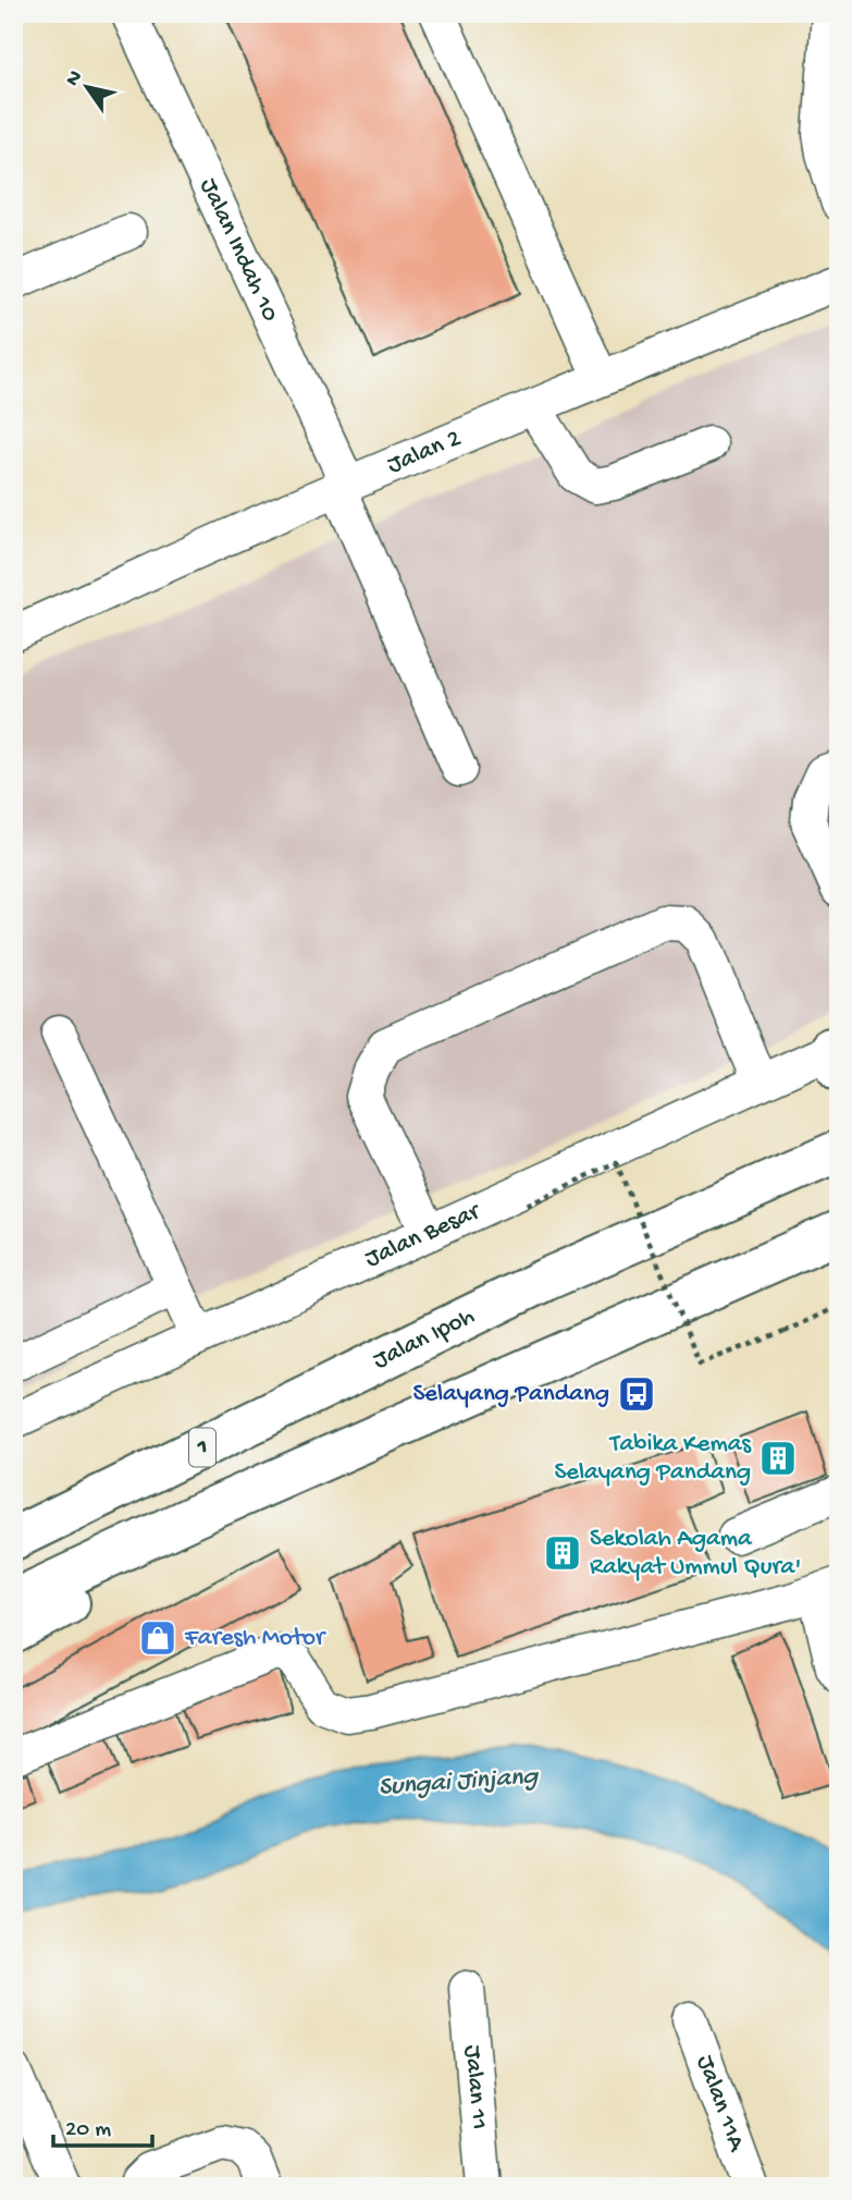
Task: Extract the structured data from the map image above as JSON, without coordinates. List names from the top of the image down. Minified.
{"streets":{"highway":["Jalan Ipoh","1"],"street":["Jalan Indah 10","Jalan 2","Jalan Besar","Jalan 11","Jalan 11A"]},"crossings":[["Jalan Indah 10","Jalan 2"]],"water":["Sungai Jinjang"],"places":{"bus stop":["Selayang Pandang"],"building":["Tabika Kemas Selayang Pandang","Sekolah Agama Rakyat Ummul Qura'"],"shop":["Faresh Motor"]},"scale_bar":"20 m","north":"top left"}
